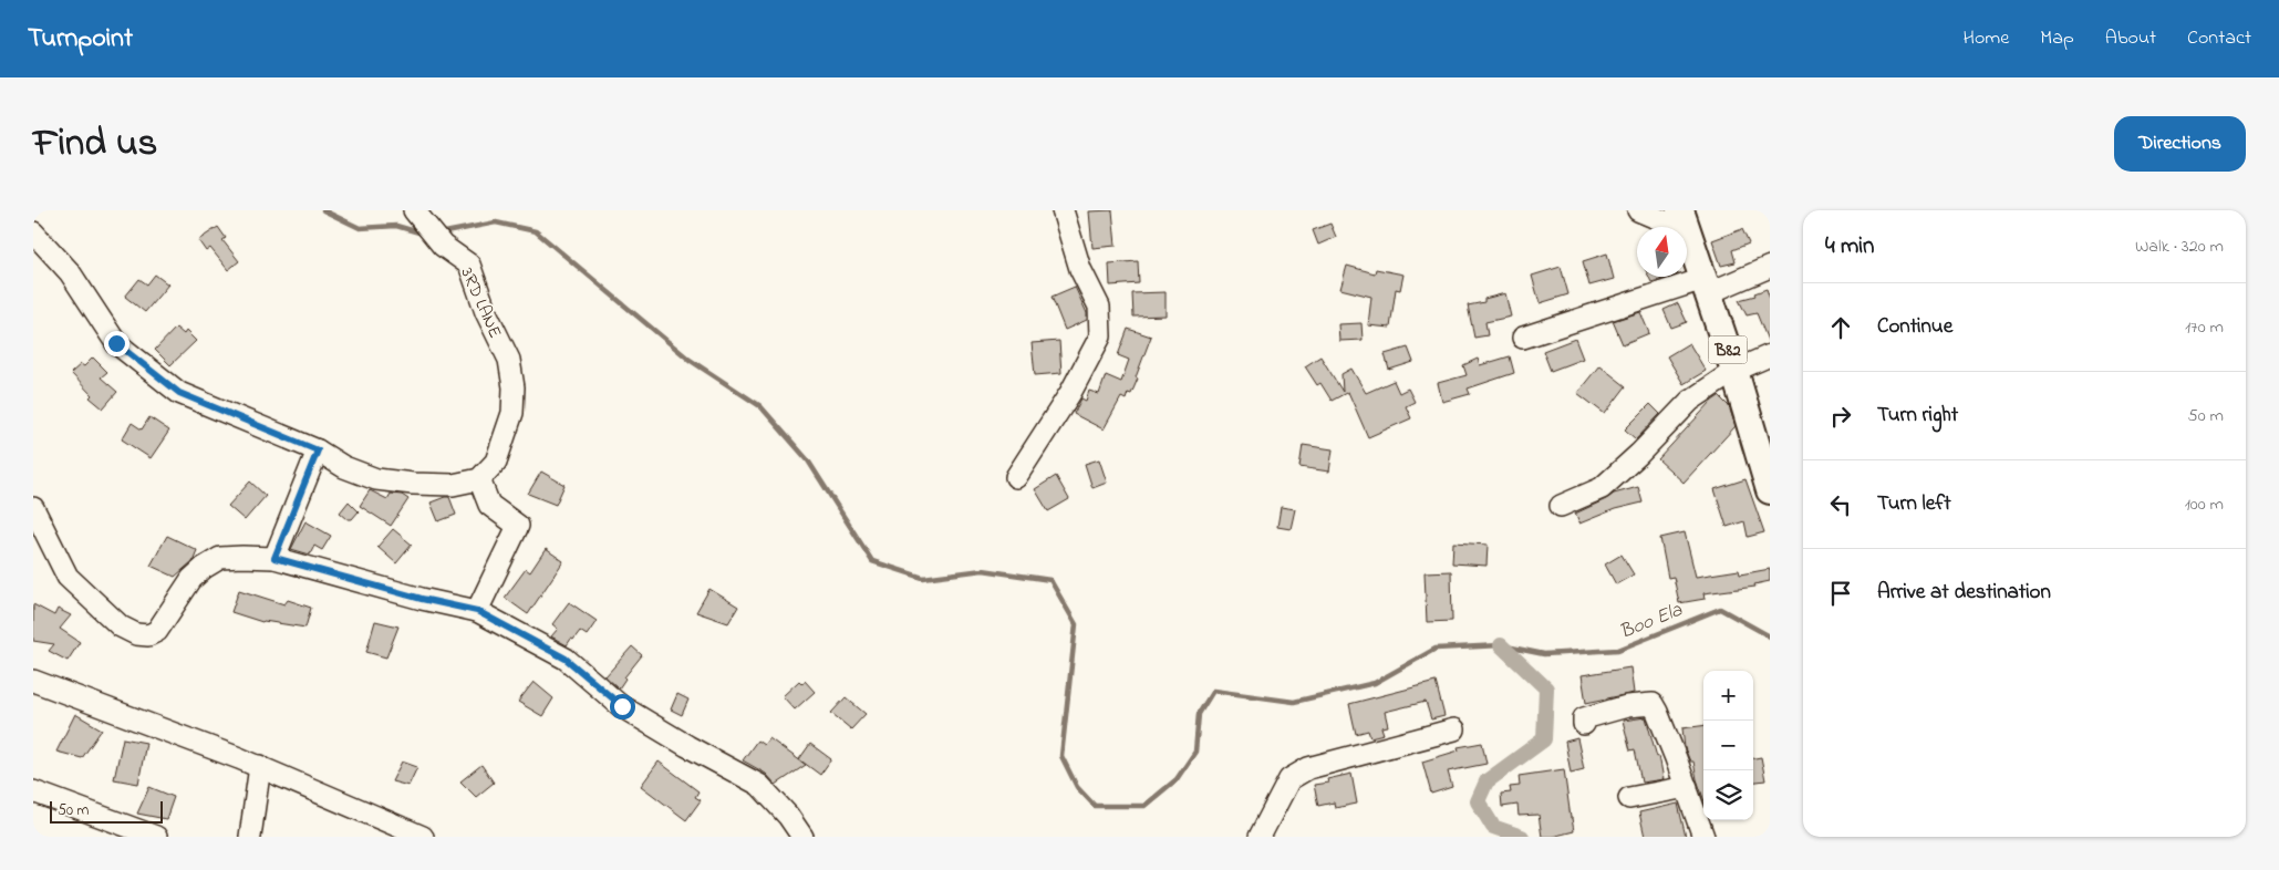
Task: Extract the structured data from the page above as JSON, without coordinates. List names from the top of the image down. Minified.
{"streets":{"main road":["B82"],"street":["3RD LANE"]},"water":["Boo Ela"],"scale_bar":"50 m","north":"top","page":{"header":"Turnpoint","nav":["Home","Map","About","Contact"],"title":"Find us","buttons":"Directions","heading":["4 min","Walk · 320 m"],"list":[["Continue","170 m"],["Turn right","50 m"],["Turn left","100 m"],"Arrive at destination"],"map_buttons":["+","−"],"scale":"50 m"}}
